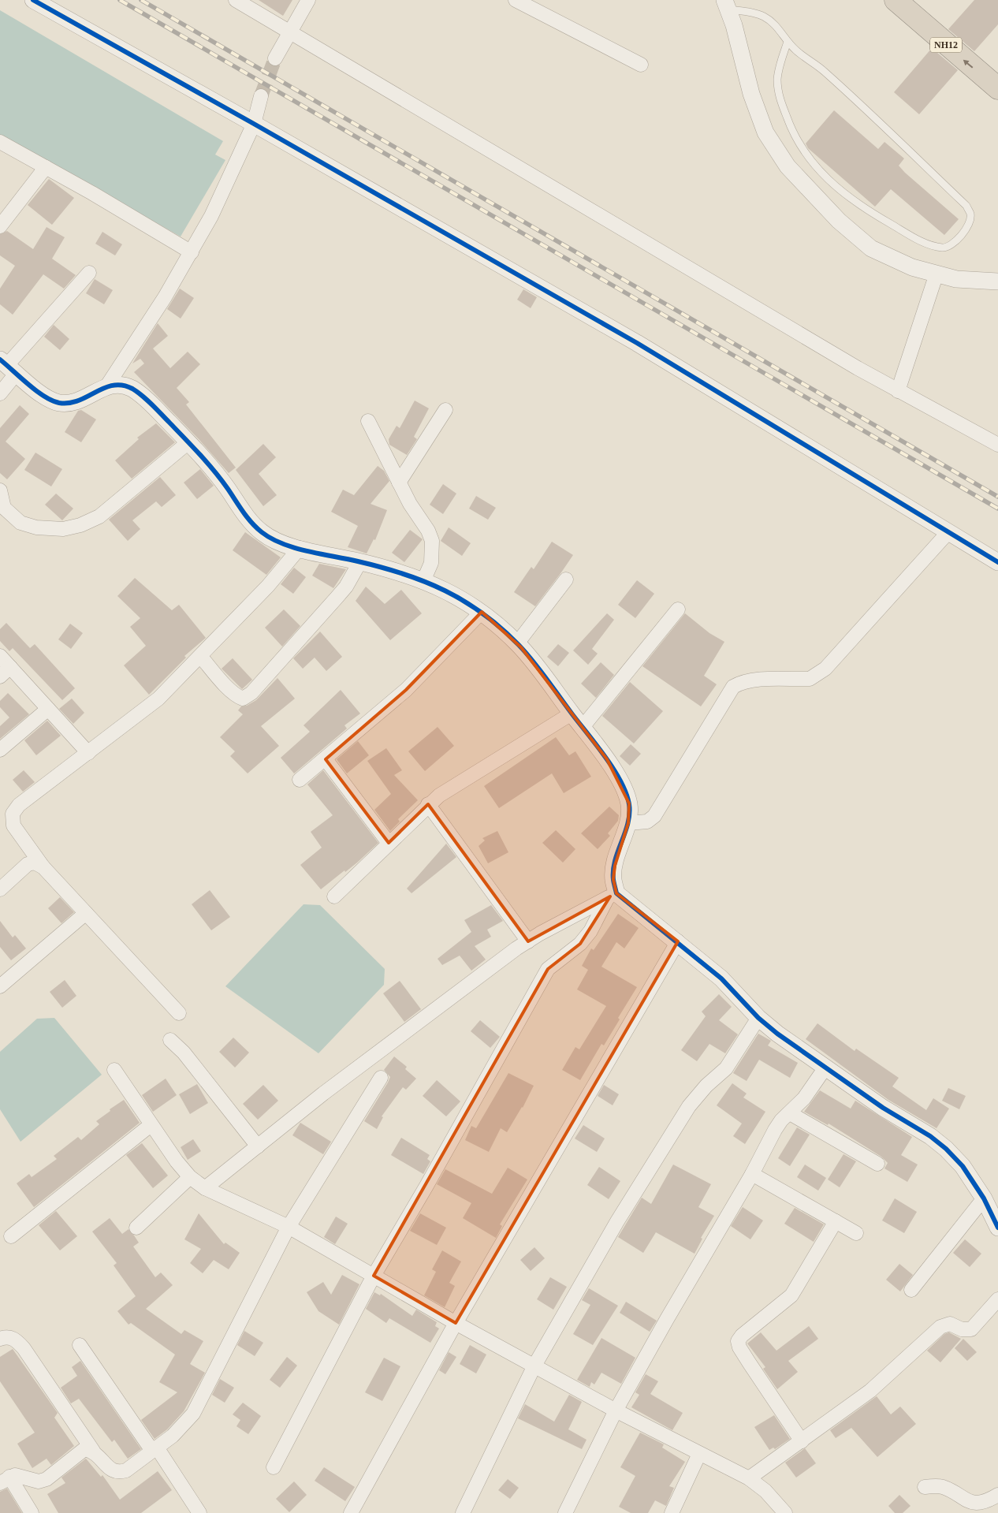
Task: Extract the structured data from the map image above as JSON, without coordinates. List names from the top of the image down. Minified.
{"streets":{"highway":["NH12"]}}
